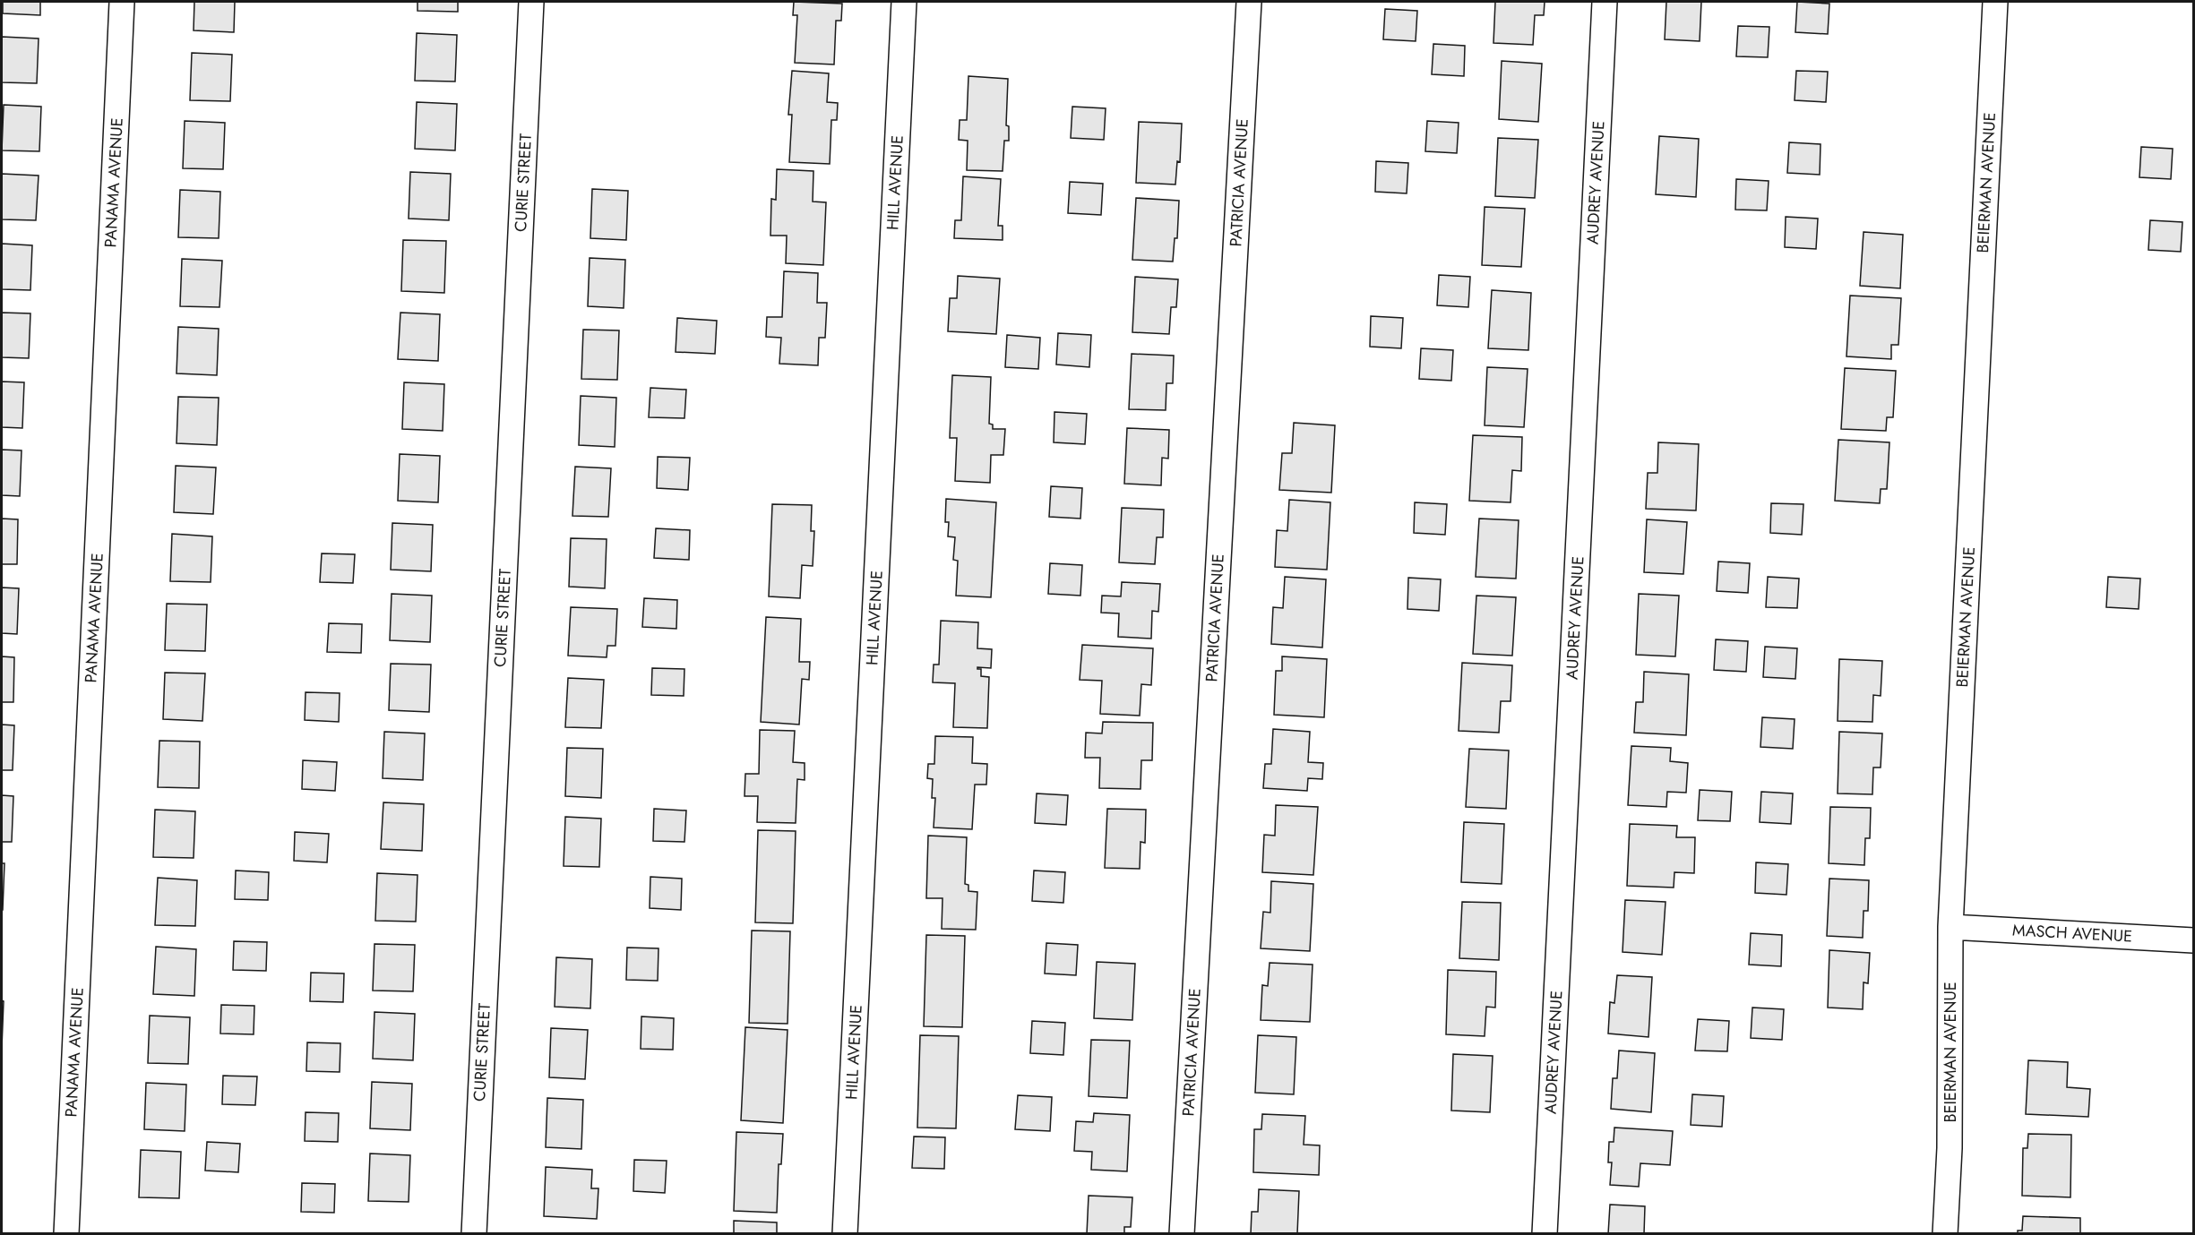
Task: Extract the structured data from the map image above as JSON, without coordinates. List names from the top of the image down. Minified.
{"streets":{"street":["PANAMA AVENUE","CURIE STREET","HILL AVENUE","PATRICIA AVENUE","AUDREY AVENUE","BEIERMAN AVENUE","MASCH AVENUE"]},"crossings":[["BEIERMAN AVENUE","MASCH AVENUE"]]}
